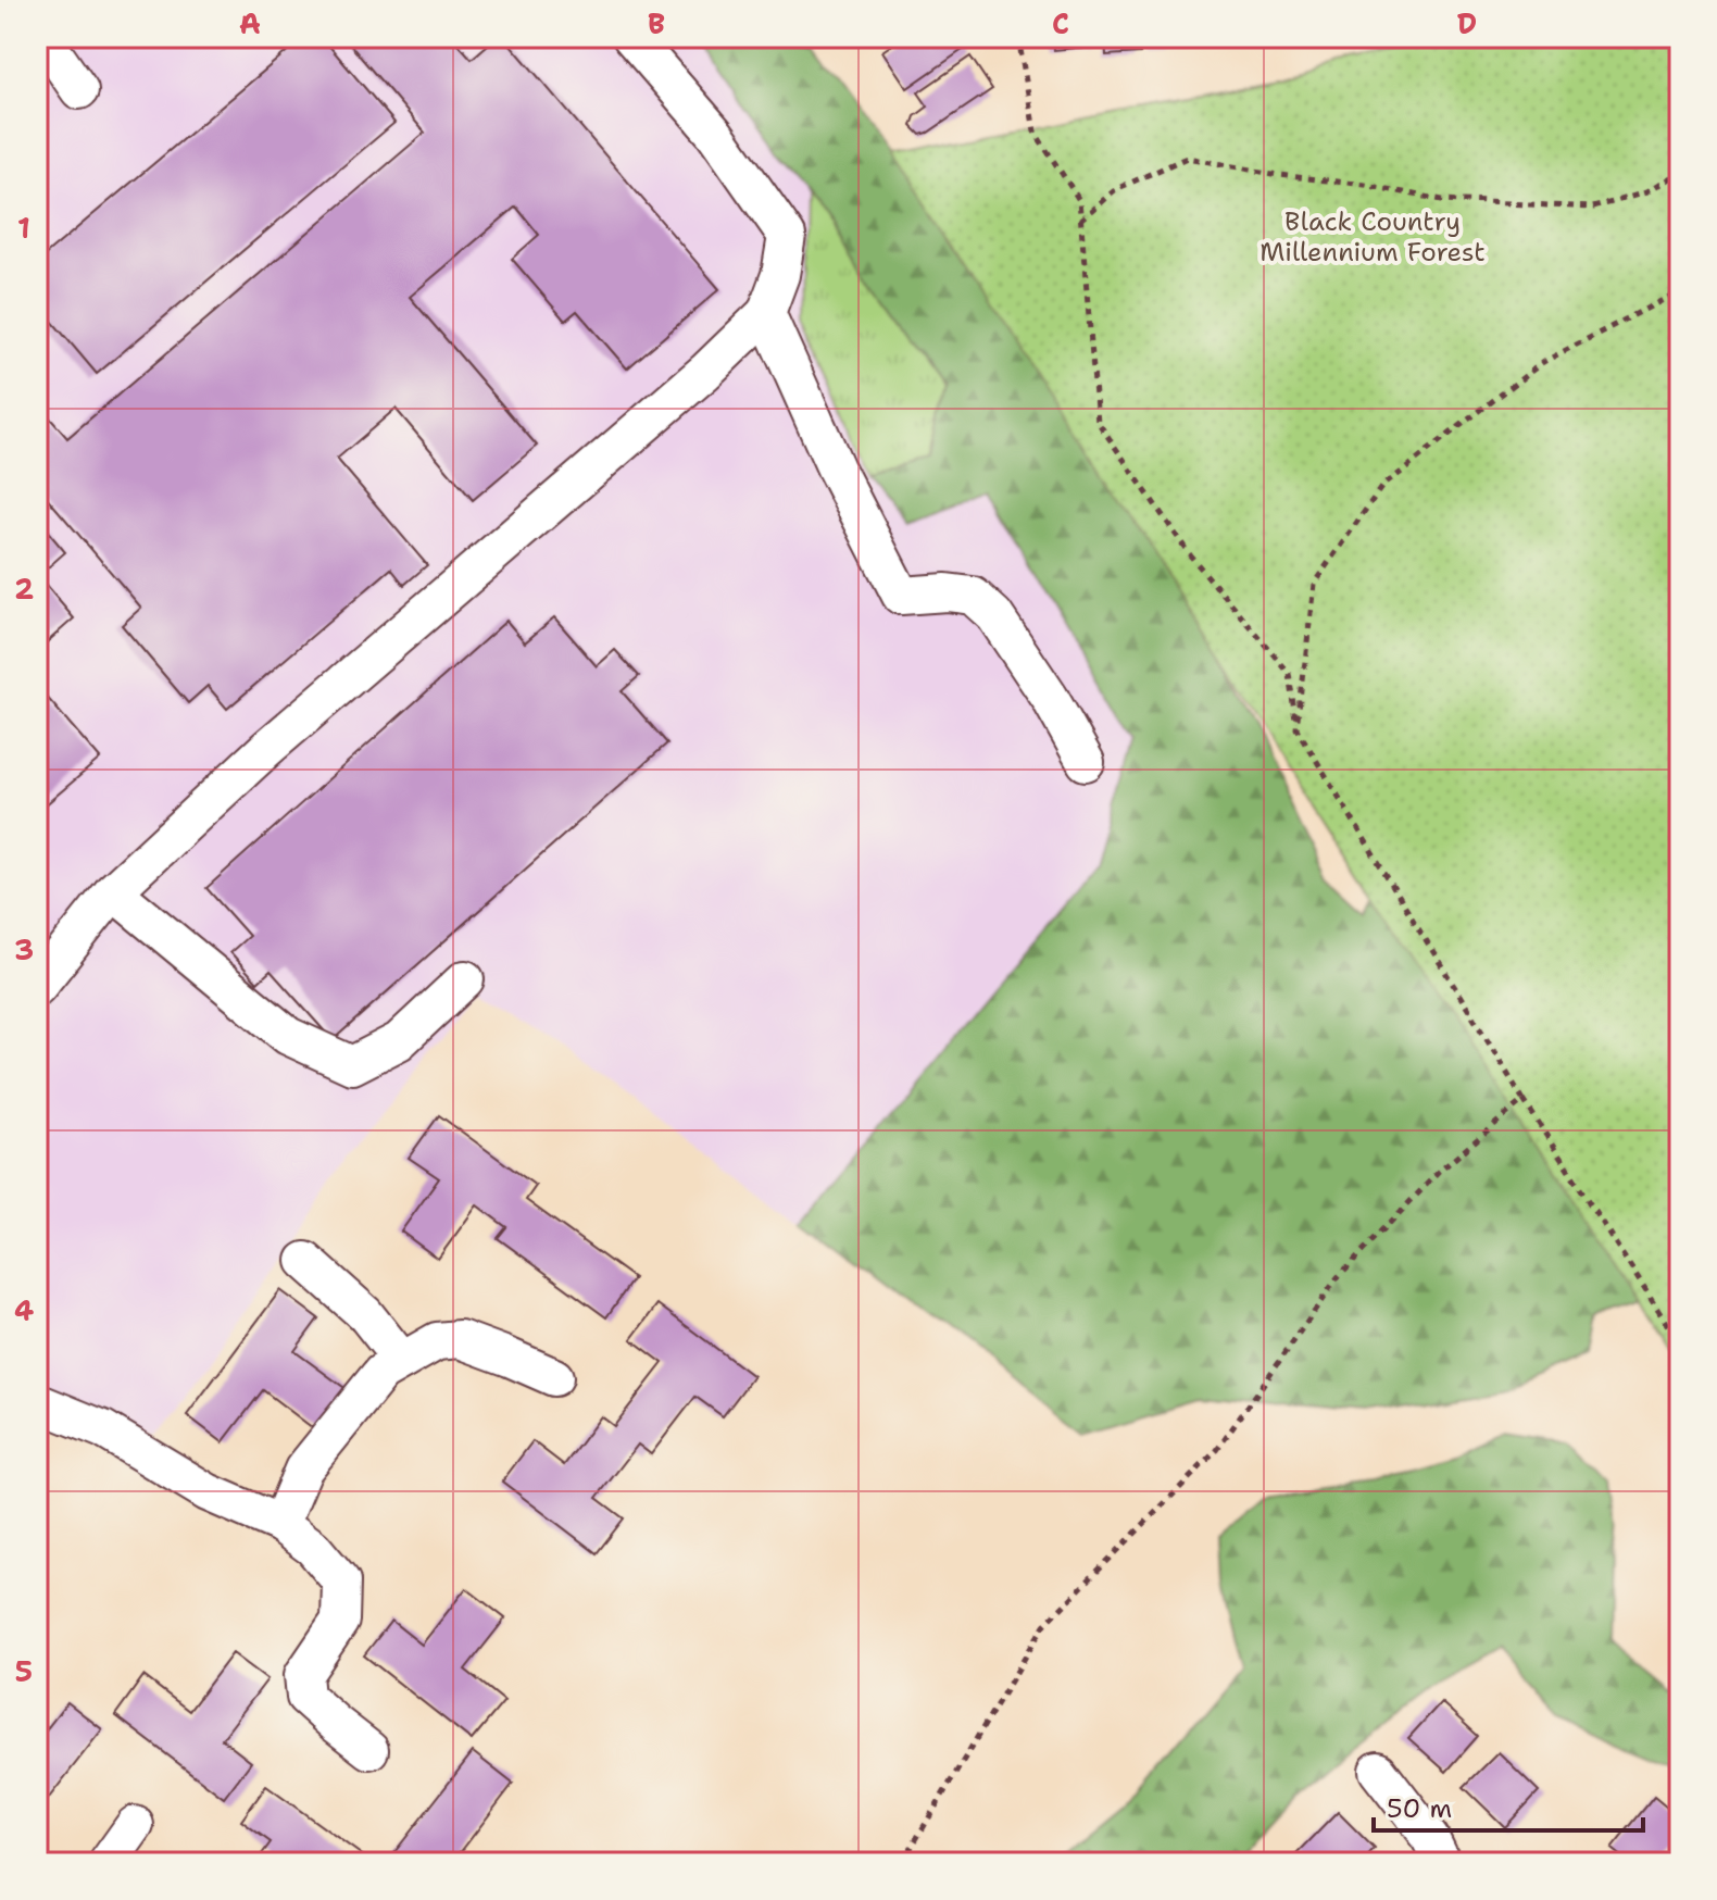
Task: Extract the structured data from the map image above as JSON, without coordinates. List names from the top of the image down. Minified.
{"parks":["Black Country Millennium Forest"],"scale_bar":"50 m","grid":{"columns":["A","B","C","D"],"rows":["1","2","3","4","5"]}}
